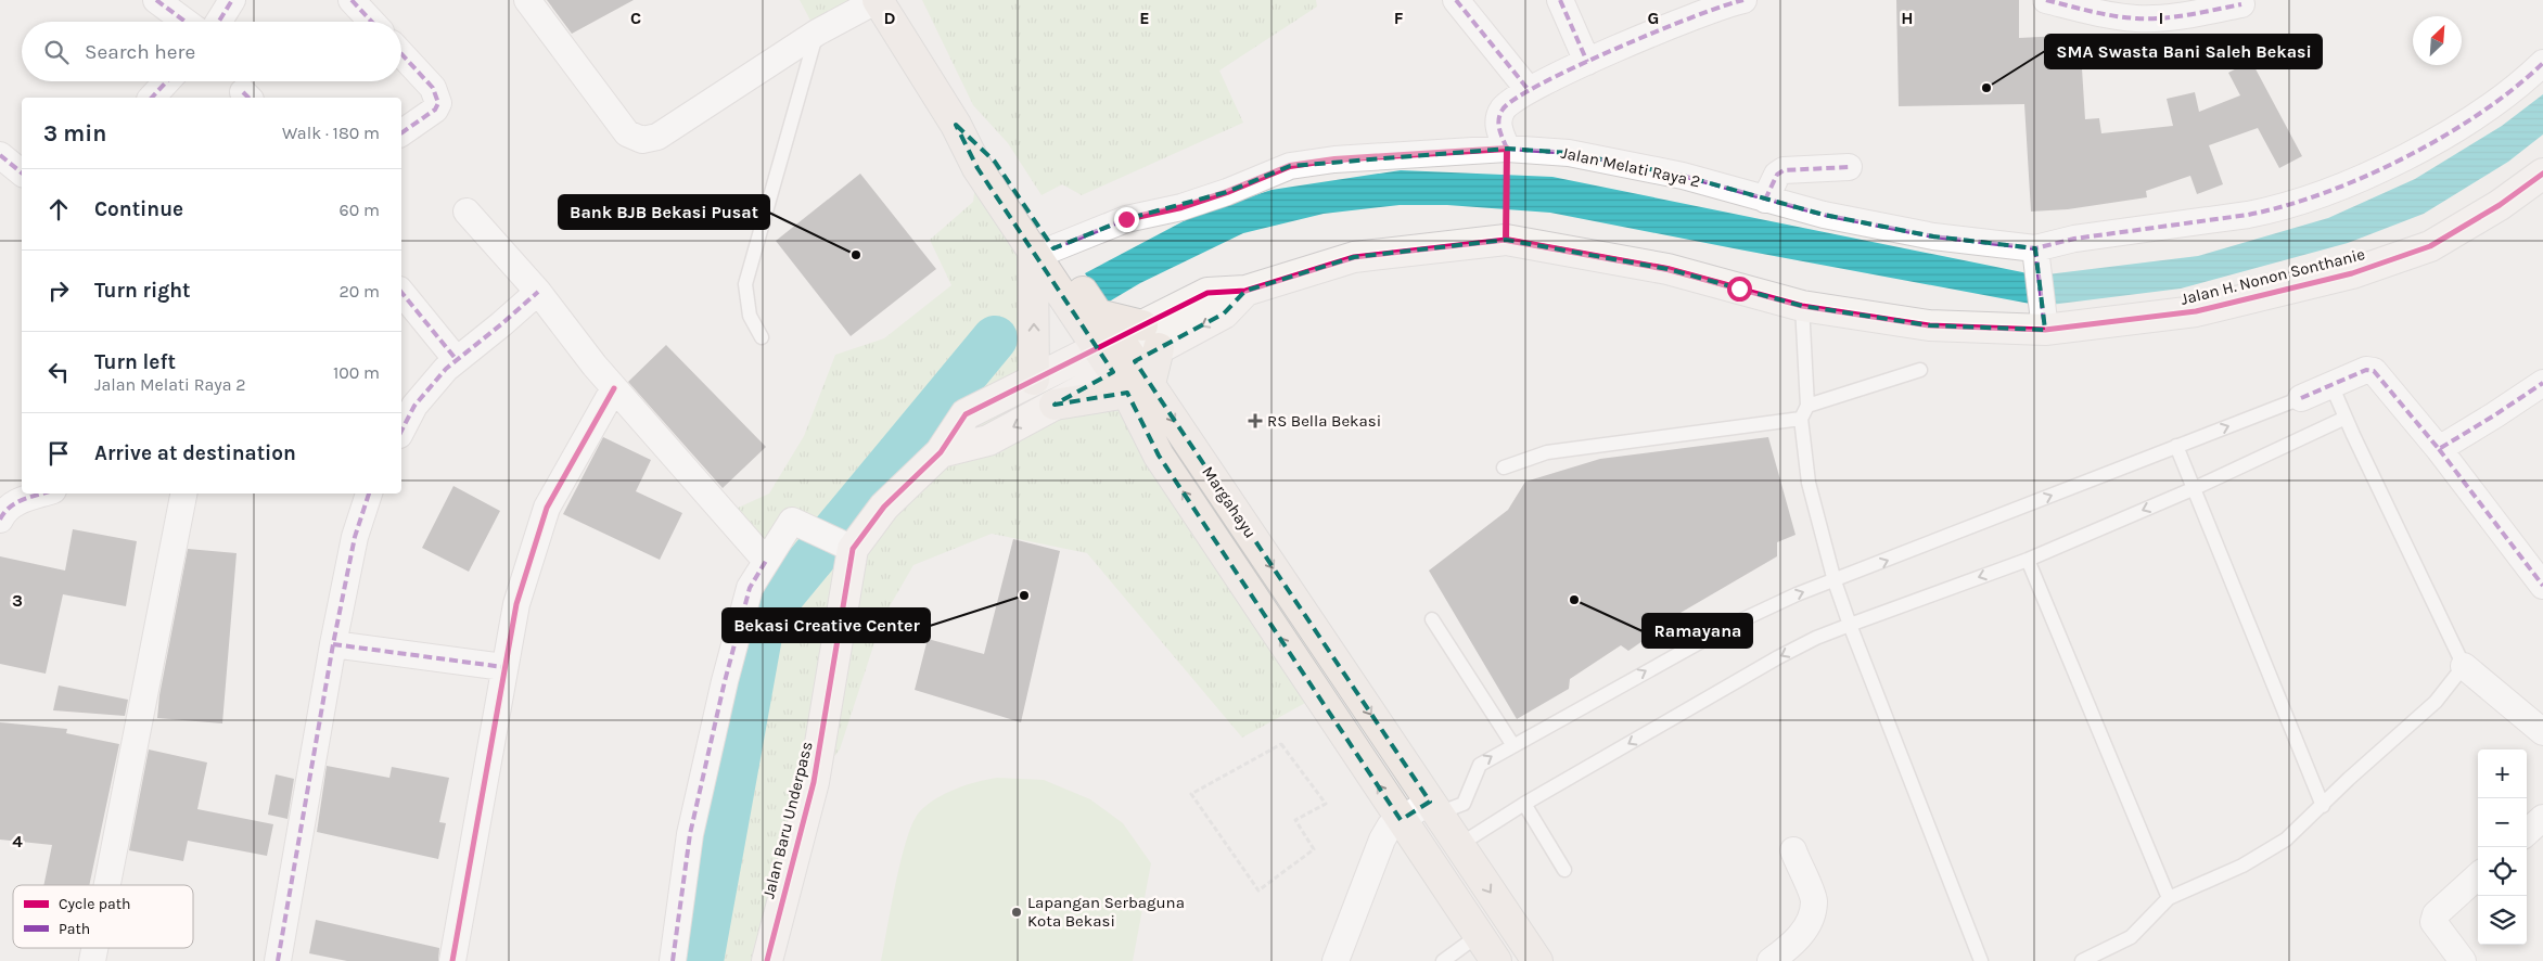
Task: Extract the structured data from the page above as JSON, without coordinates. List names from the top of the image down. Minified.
{"streets":{"main road":["Margahayu"],"street":["Jalan Melati Raya 2","Jalan H. Nonon Sonthanie","Jalan Baru Underpass"]},"crossings":[["Jalan H. Nonon Sonthanie","Jalan Baru Underpass"],["Margahayu","Jalan Baru Underpass"]],"places":{"other":["SMA Swasta Bani Saleh Bekasi","Bank BJB Bekasi Pusat","Bekasi Creative Center","Ramayana","Lapangan Serbaguna Kota Bekasi"],"health":["RS Bella Bekasi"]},"legend":["Cycle path","Path"],"north":"top right","page":{"search":"Search here","heading":["3 min","Walk · 180 m"],"list":[["Continue","60 m"],["Turn right","20 m"],["Turn left","Jalan Melati Raya 2","100 m"],"Arrive at destination"],"map_buttons":["+","−"]},"grid":{"columns":["C","D","E","F","G","H","I"],"rows":["3","4"]}}
